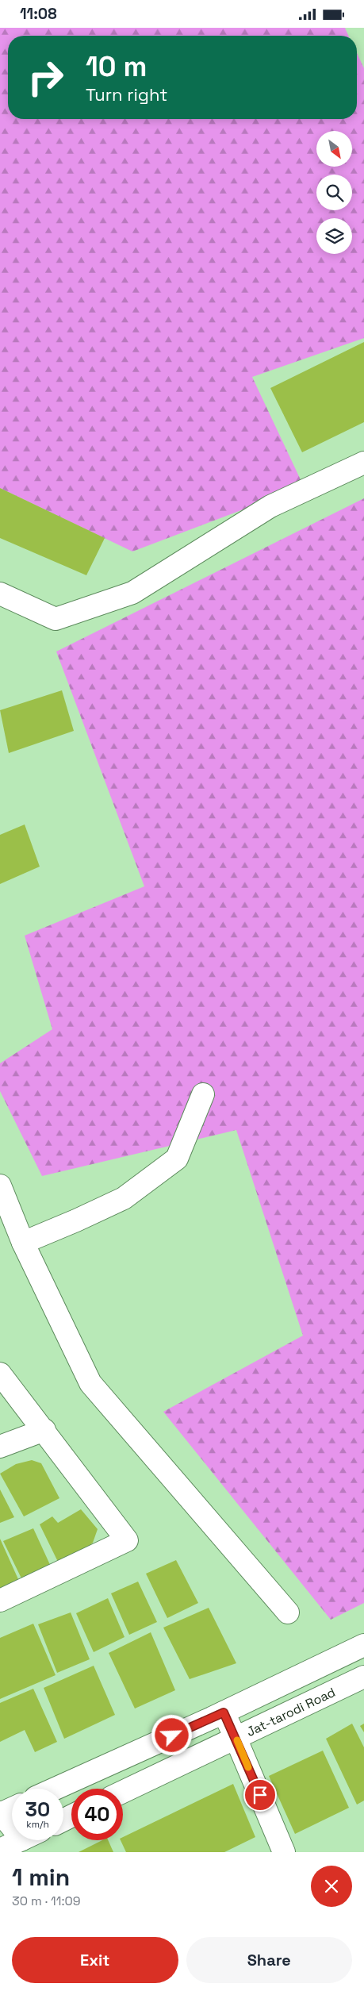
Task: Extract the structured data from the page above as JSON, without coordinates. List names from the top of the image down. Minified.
{"streets":{"street":["Jat-tarodi Road"]},"north":"bottom right","page":{"status":"11:08","turn":["10 m","Turn right"],"speed":"30 km/h","limit":"40","heading":["1 min","30 m · 11:09"],"buttons":["Exit","Share"]}}
